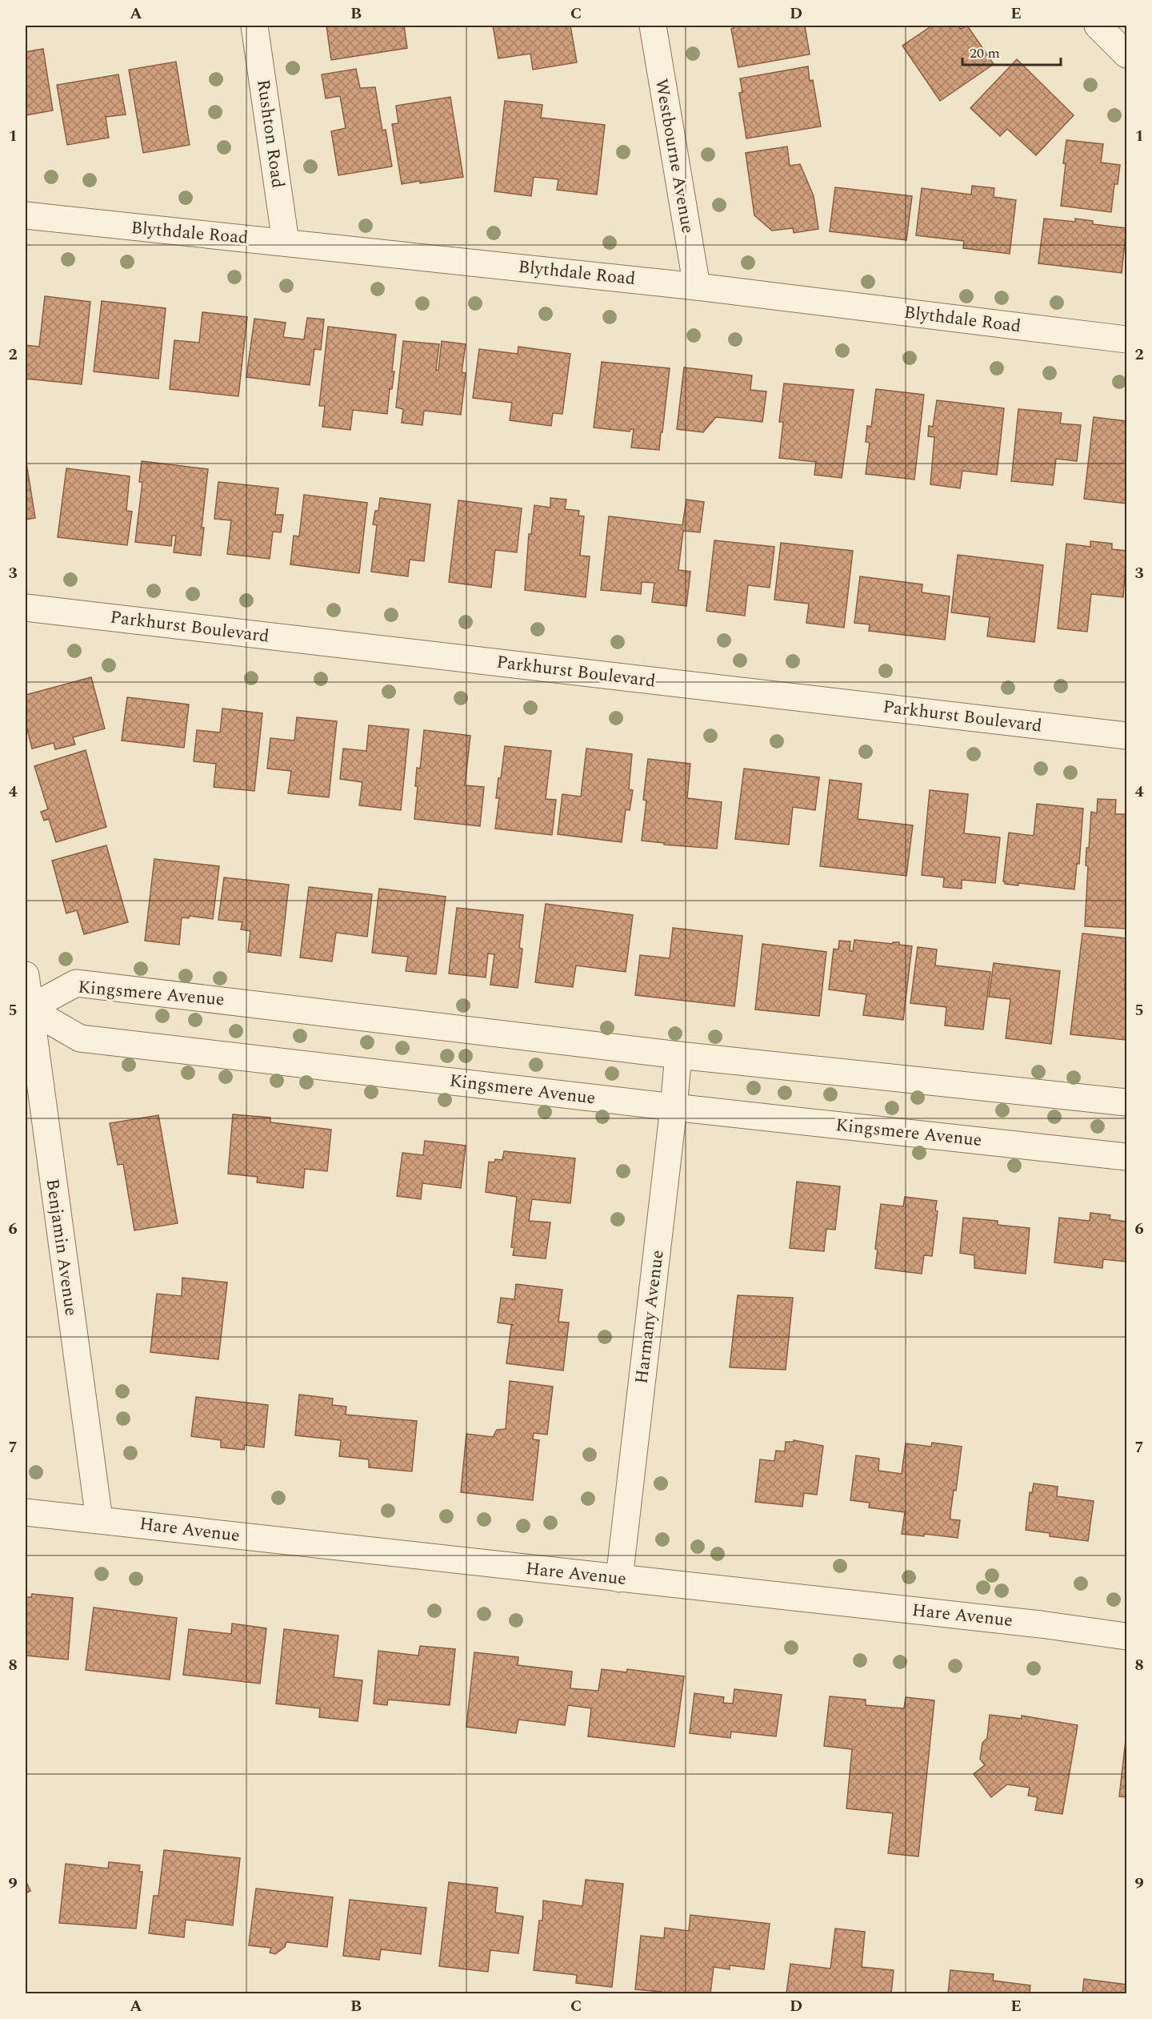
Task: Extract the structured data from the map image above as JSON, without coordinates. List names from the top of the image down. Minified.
{"streets":{"street":["Rushton Road","Westbourne Avenue","Blythdale Road","Parkhurst Boulevard","Kingsmere Avenue","Benjamin Avenue","Harmany Avenue","Hare Avenue"]},"crossings":[["Rushton Road","Blythdale Road"],["Westbourne Avenue","Blythdale Road"],["Kingsmere Avenue","Benjamin Avenue"],["Kingsmere Avenue","Harmany Avenue"],["Benjamin Avenue","Hare Avenue"],["Harmany Avenue","Hare Avenue"]],"scale_bar":"20 m","grid":{"columns":["A","B","C","D","E"],"rows":["1","2","3","4","5","6","7","8","9"]}}
